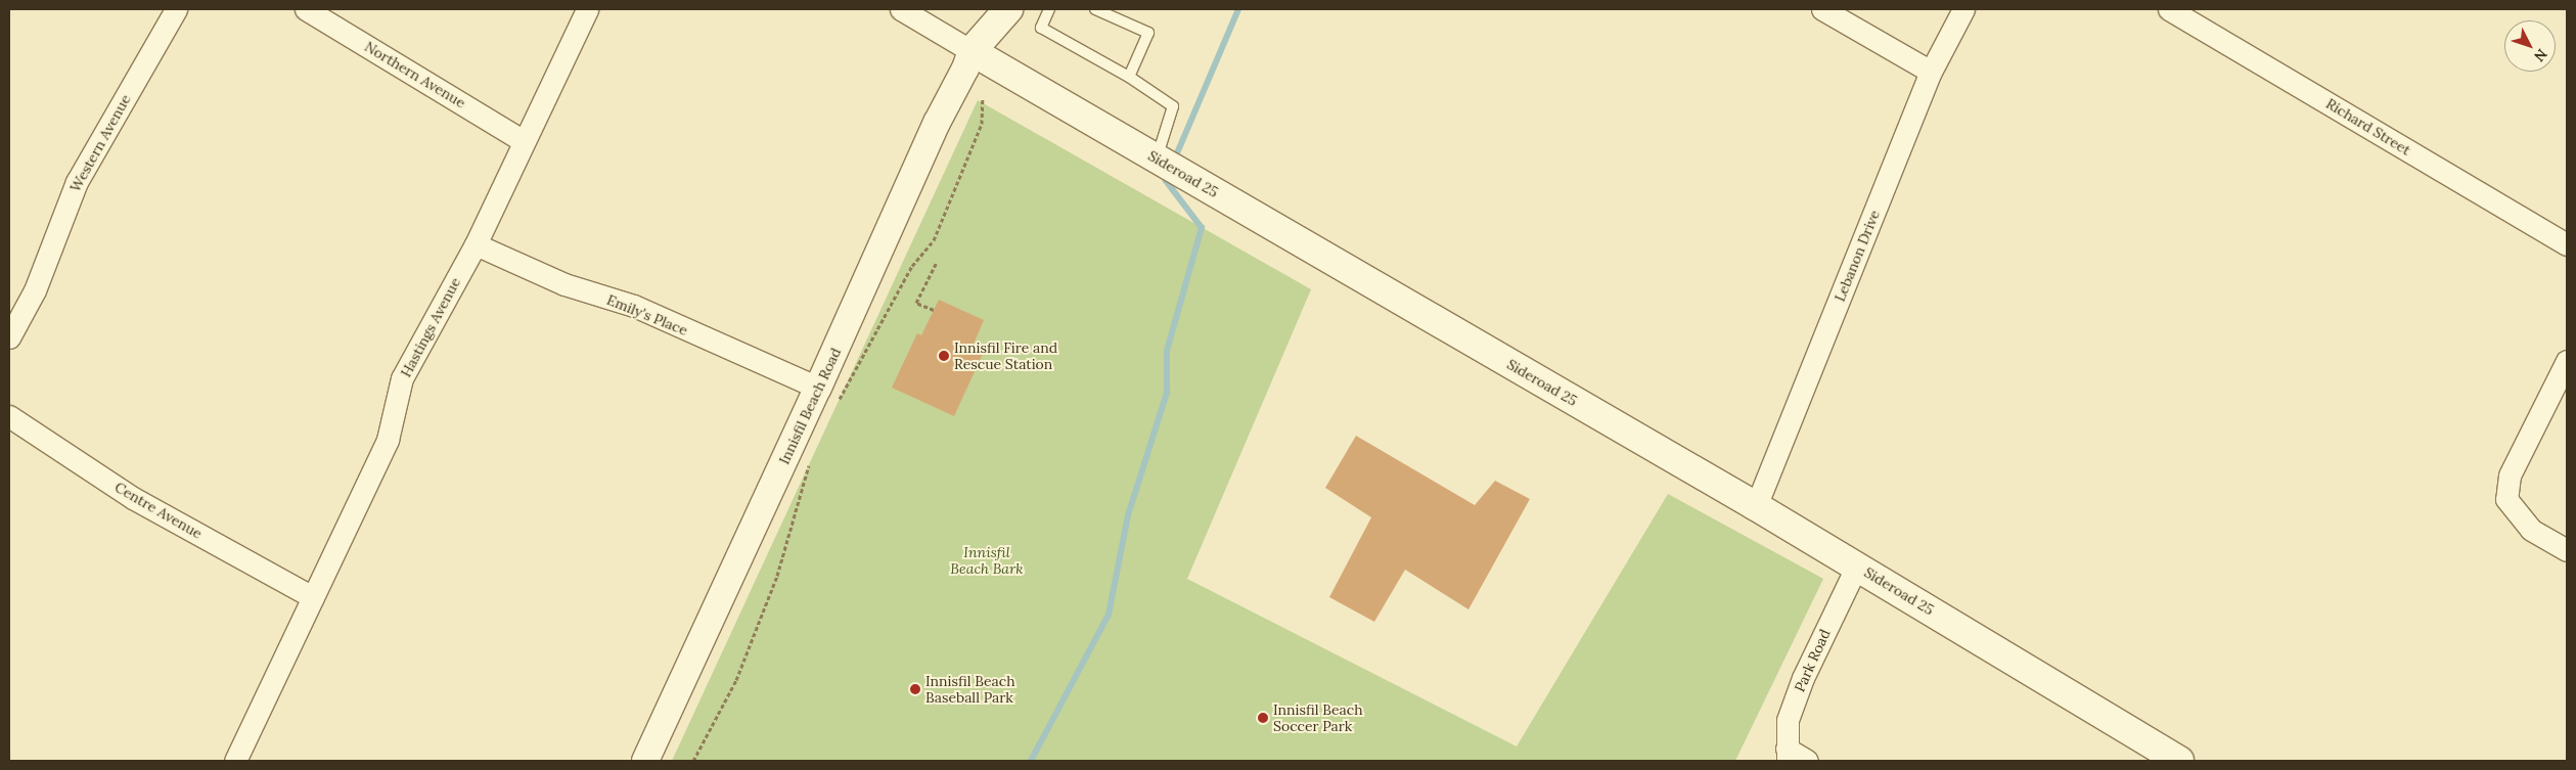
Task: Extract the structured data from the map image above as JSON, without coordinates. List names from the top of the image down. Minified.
{"streets":{"main road":["Sideroad 25","Innisfil Beach Road"],"street":["Northern Avenue","Richard Street","Western Avenue","Lebanon Drive","Emily's Place","Hastings Avenue","Centre Avenue","Park Road"]},"crossings":[["Northern Avenue","Hastings Avenue"],["Sideroad 25","Lebanon Drive"],["Sideroad 25","Innisfil Beach Road"],["Sideroad 25","Park Road"],["Emily's Place","Hastings Avenue"],["Emily's Place","Innisfil Beach Road"],["Hastings Avenue","Centre Avenue"]],"parks":["Innisfil Beach Bark"],"places":["Innisfil Fire and Rescue Station","Innisfil Beach Baseball Park","Innisfil Beach Soccer Park"],"north":"bottom right"}
